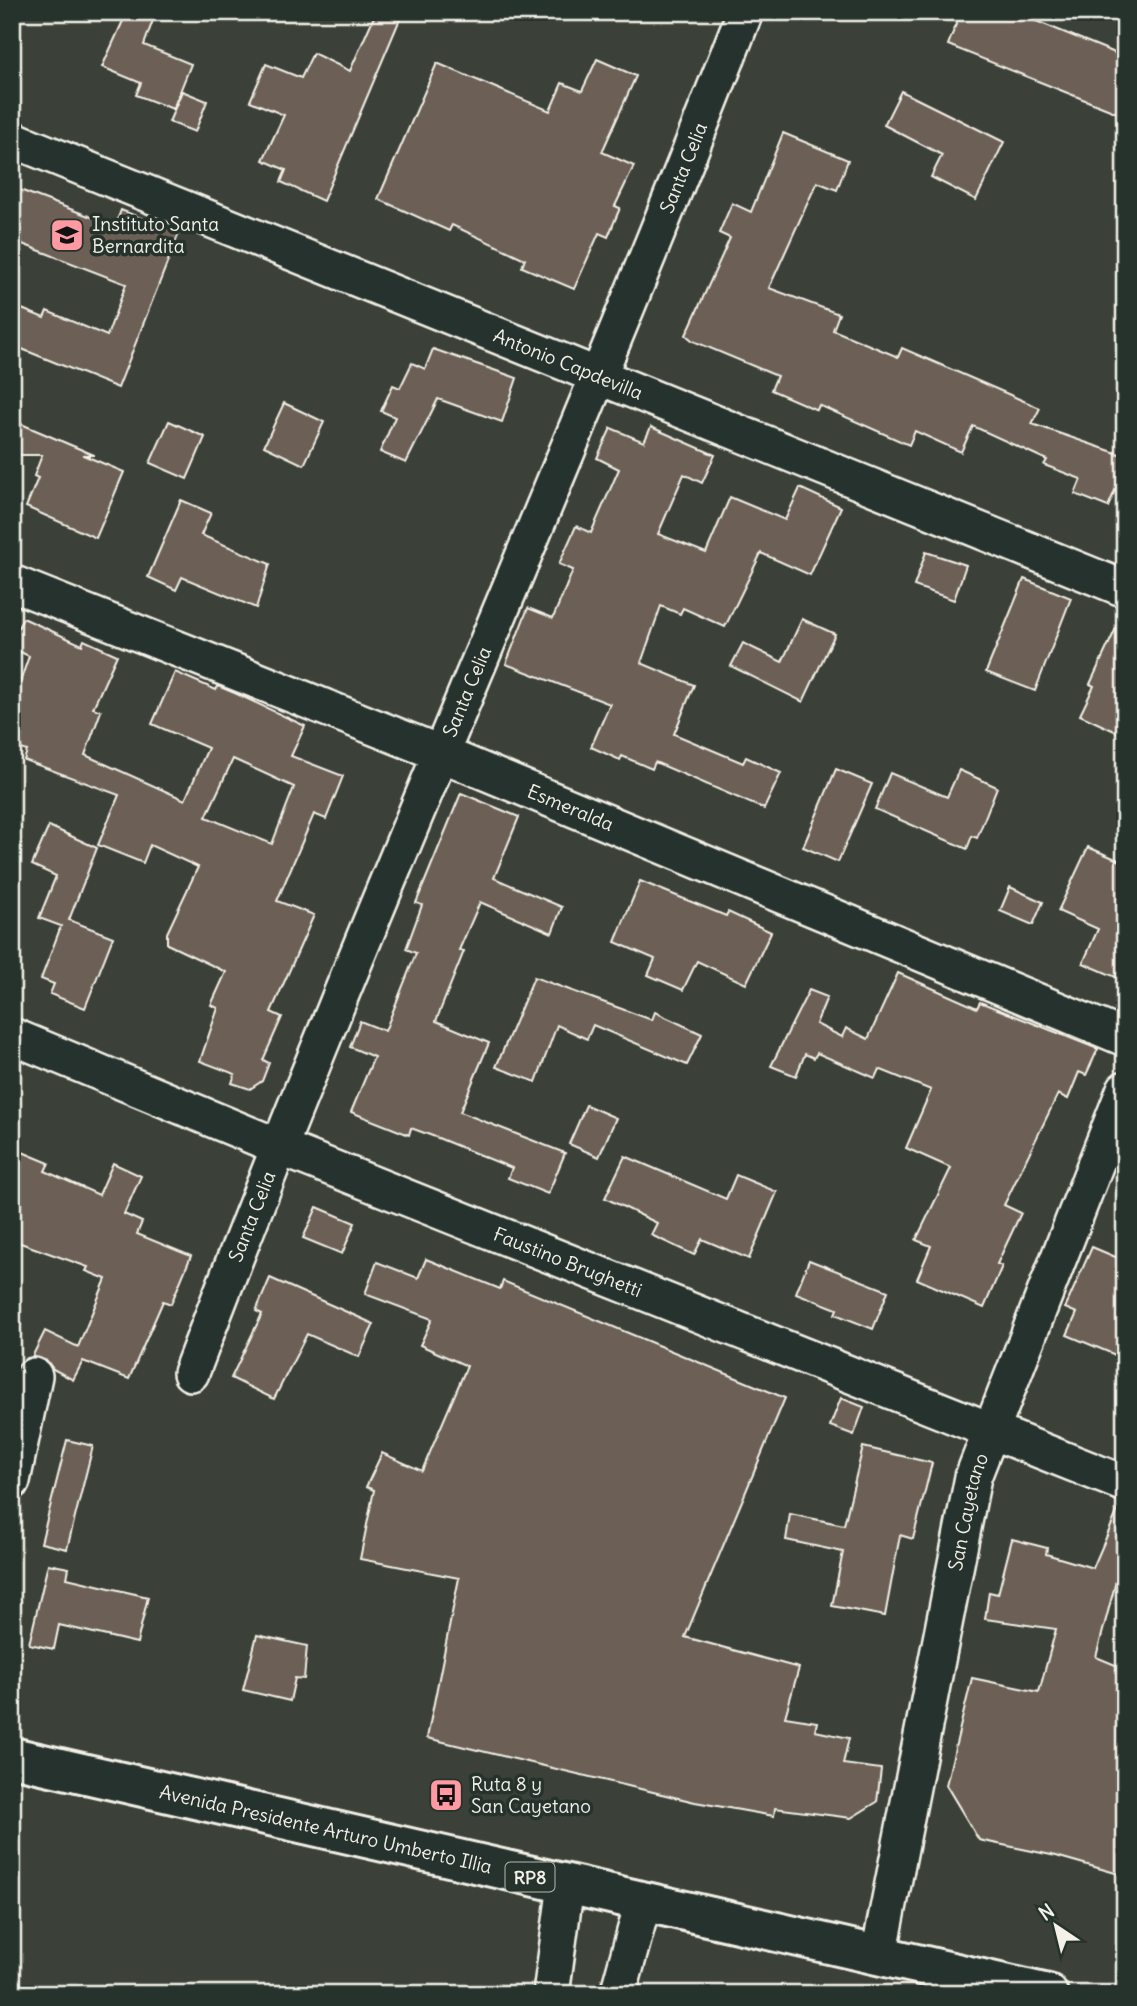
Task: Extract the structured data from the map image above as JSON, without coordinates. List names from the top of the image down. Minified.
{"streets":{"main road":["Avenida Presidente Arturo Umberto Illia","RP8"],"street":["Santa Celia","Antonio Capdevilla","Esmeralda","Faustino Brughetti","San Cayetano"]},"crossings":[["Santa Celia","Antonio Capdevilla"],["Santa Celia","Esmeralda"],["Santa Celia","Faustino Brughetti"],["Faustino Brughetti","San Cayetano"],["San Cayetano","Avenida Presidente Arturo Umberto Illia"]],"places":{"school or university":["Instituto Santa Bernardita"],"bus stop":["Ruta 8 y San Cayetano"]},"north":"top left"}
